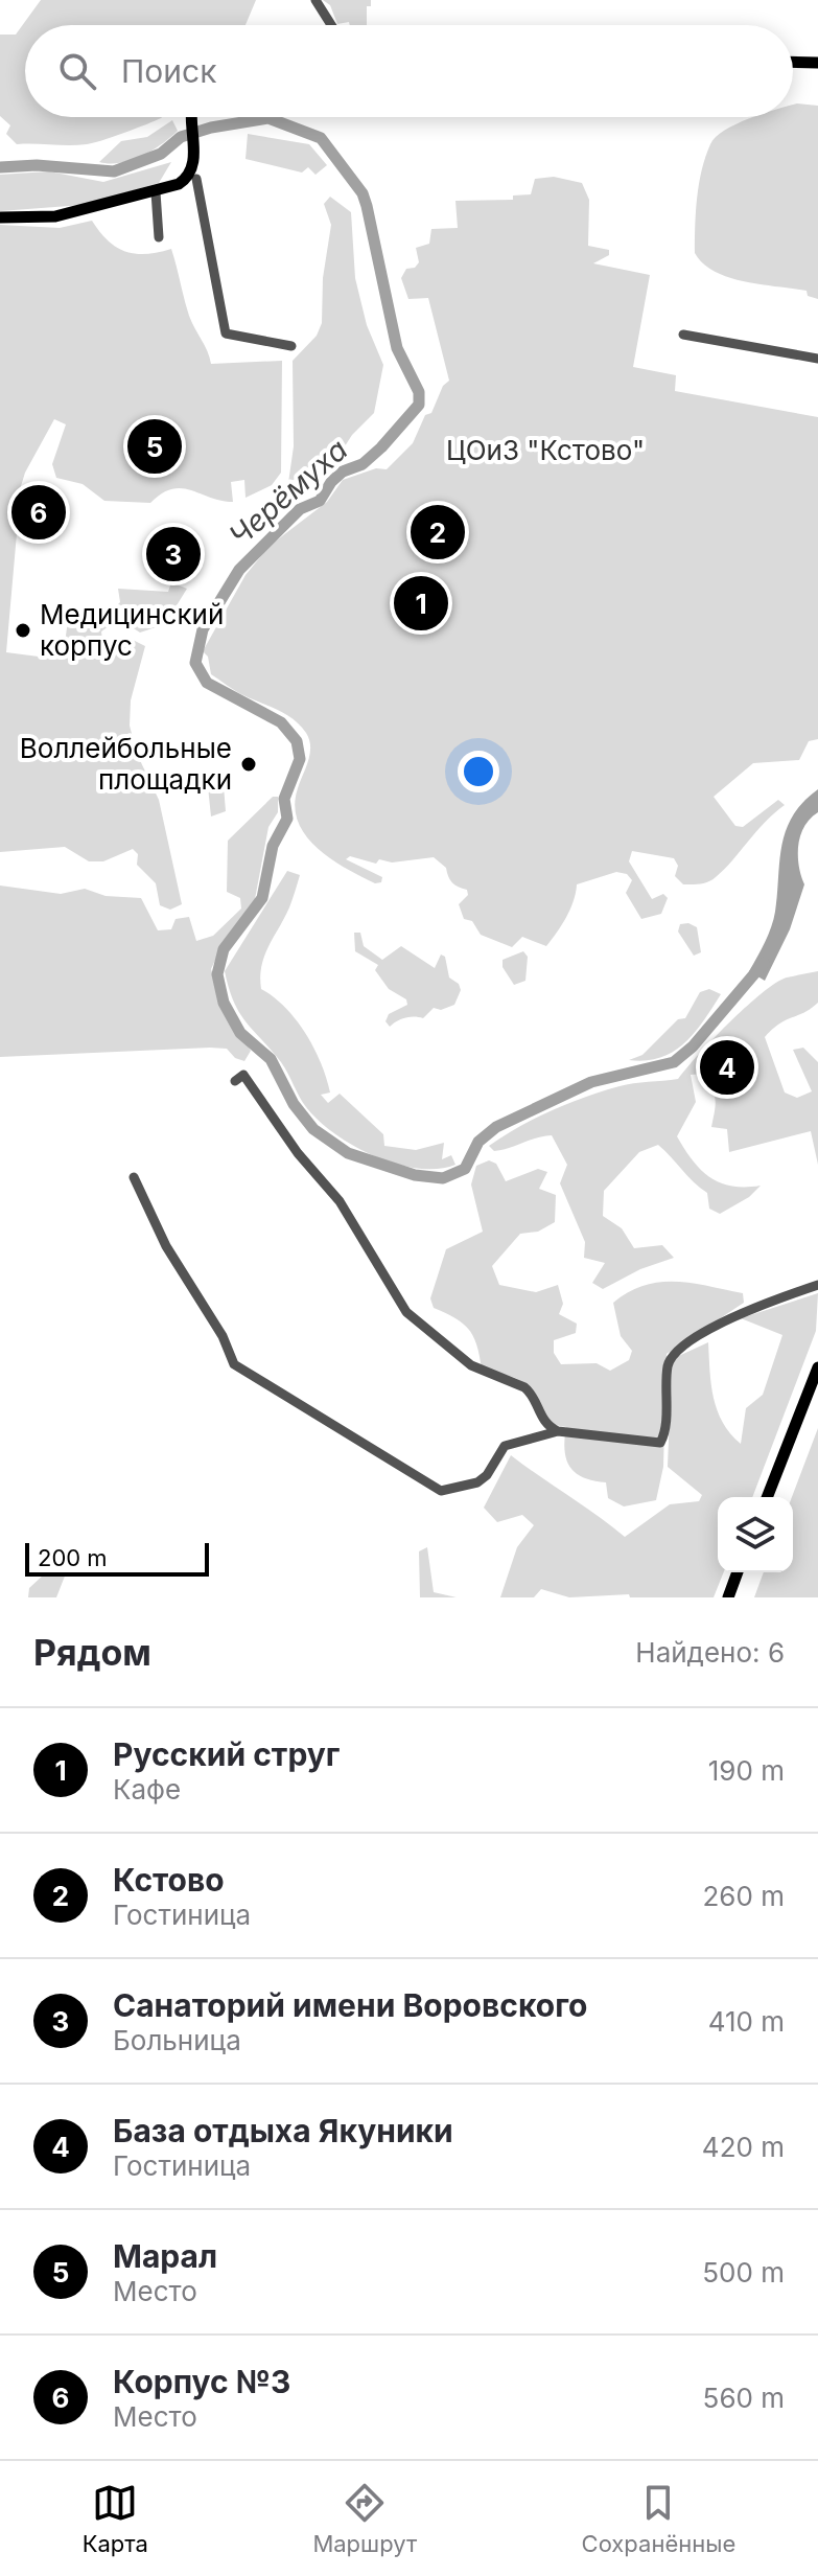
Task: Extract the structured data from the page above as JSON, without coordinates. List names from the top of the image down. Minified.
{"water":["Черёмуха"],"parks":["ЦОиЗ \"Кстово\""],"places":["Медицинский корпус","Воллейбольные площадки"],"scale_bar":"200 m","page":{"search":"Поиск","pins":["5","6","2","3","1","4"],"scale":"200 m","heading":["Рядом","Найдено: 6"],"list":[{"mark":"1","name":"Русский струг","note":"Кафе","value":"190 m"},{"mark":"2","name":"Кстово","note":"Гостиница","value":"260 m"},{"mark":"3","name":"Санаторий имени Воровского","note":"Больница","value":"410 m"},{"mark":"4","name":"База отдыха Якуники","note":"Гостиница","value":"420 m"},{"mark":"5","name":"Марал","note":"Место","value":"500 m"},{"mark":"6","name":"Корпус №3","note":"Место","value":"560 m"}],"nav":["Карта","Маршрут","Сохранённые"]}}
